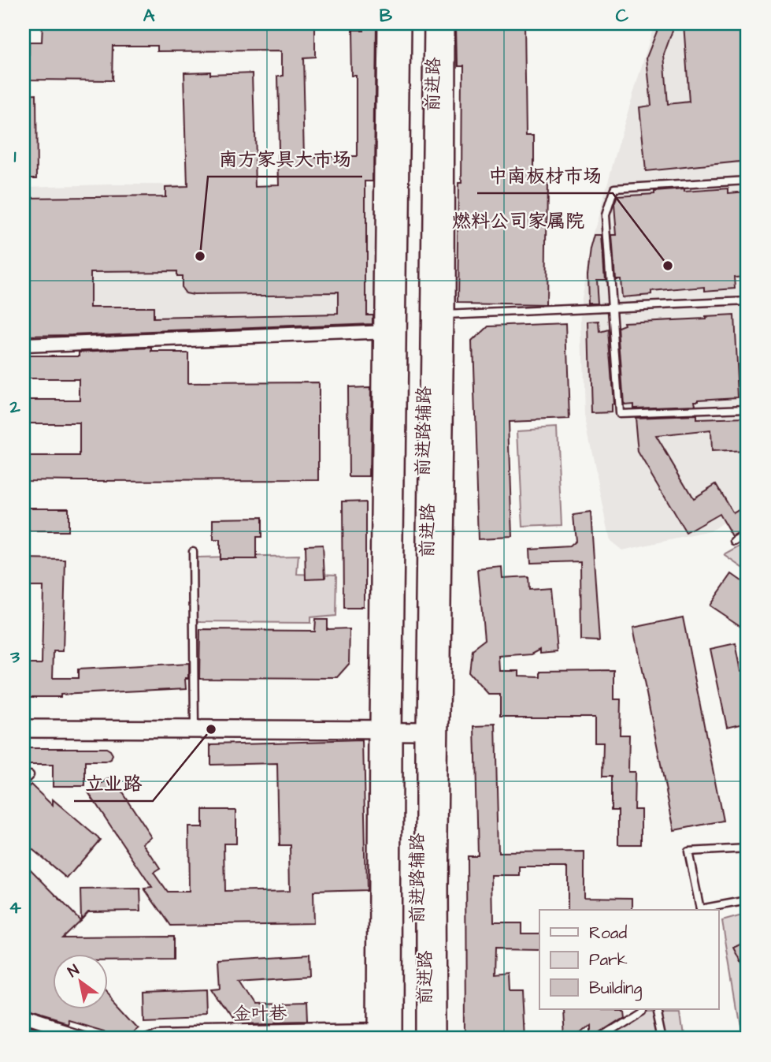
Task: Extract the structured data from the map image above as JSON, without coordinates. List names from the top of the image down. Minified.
{"streets":{"main road":["前进路"],"street":["前进路辅路","金叶巷"]},"crossings":[["前进路","前进路辅路"],["前进路","金叶巷"]],"districts":["燃料公司家属院"],"places":["南方家具大市场","中南板材市场","立业路"],"legend":["Road","Park","Building"],"north":"top left","grid":{"columns":["A","B","C"],"rows":["1","2","3","4"]}}
